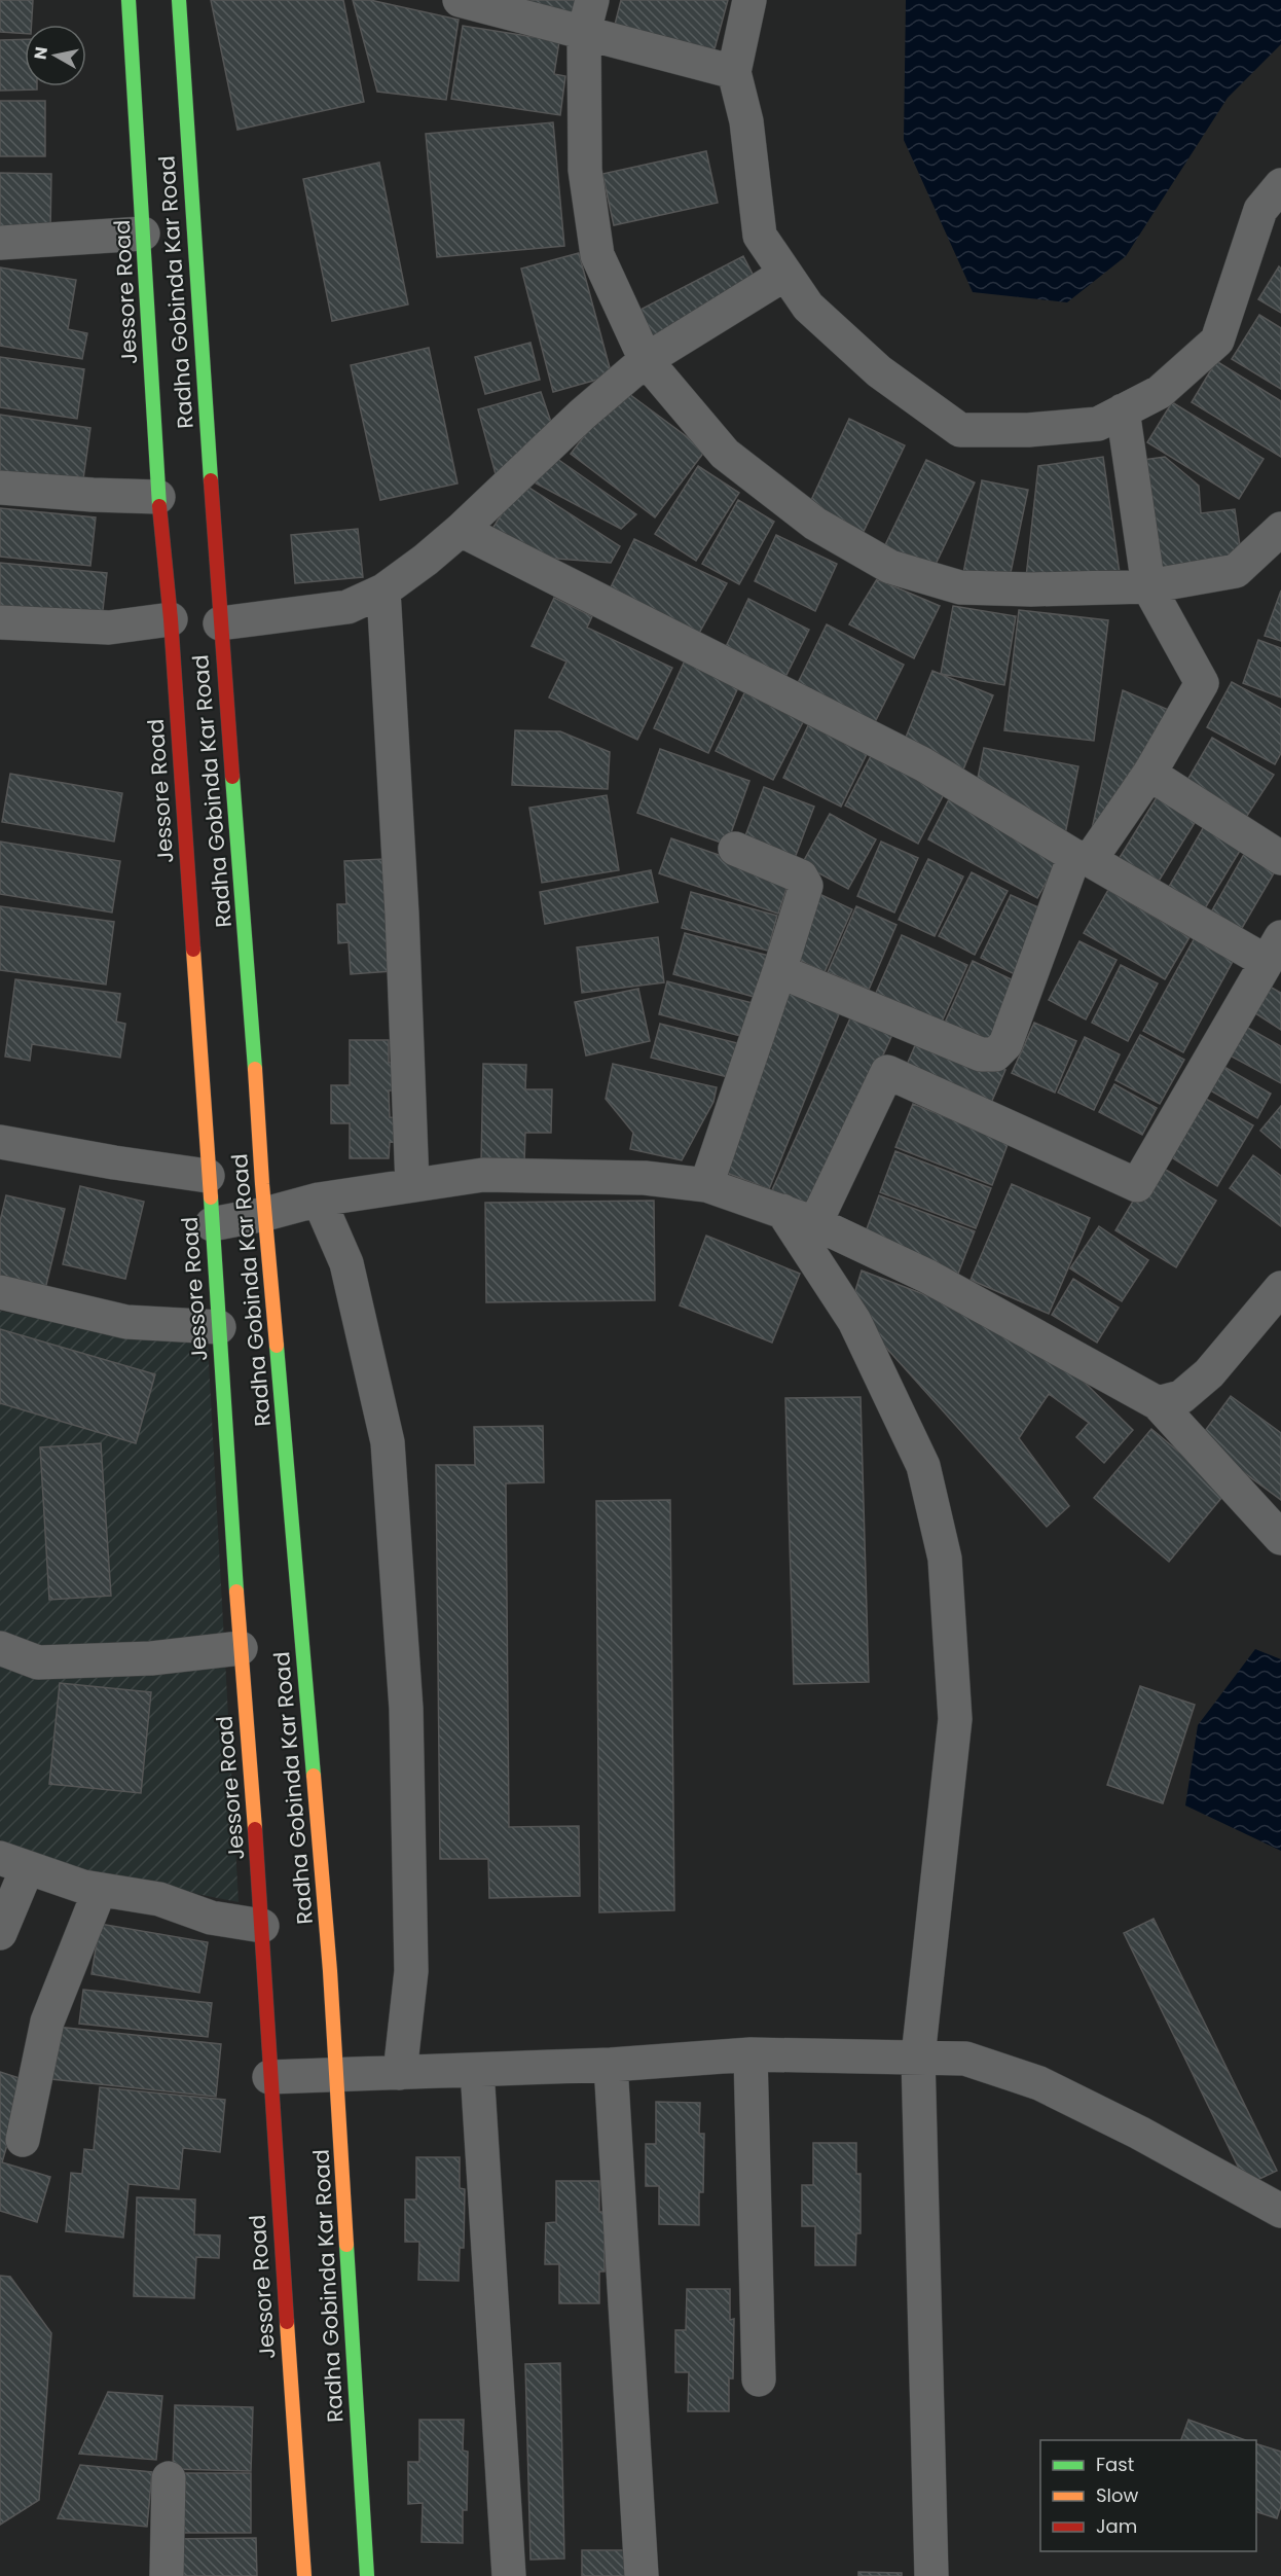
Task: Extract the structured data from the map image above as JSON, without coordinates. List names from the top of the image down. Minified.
{"streets":{"main road":["Jessore Road","Radha Gobinda Kar Road"]},"legend":["Fast","Slow","Jam"],"north":"left"}
